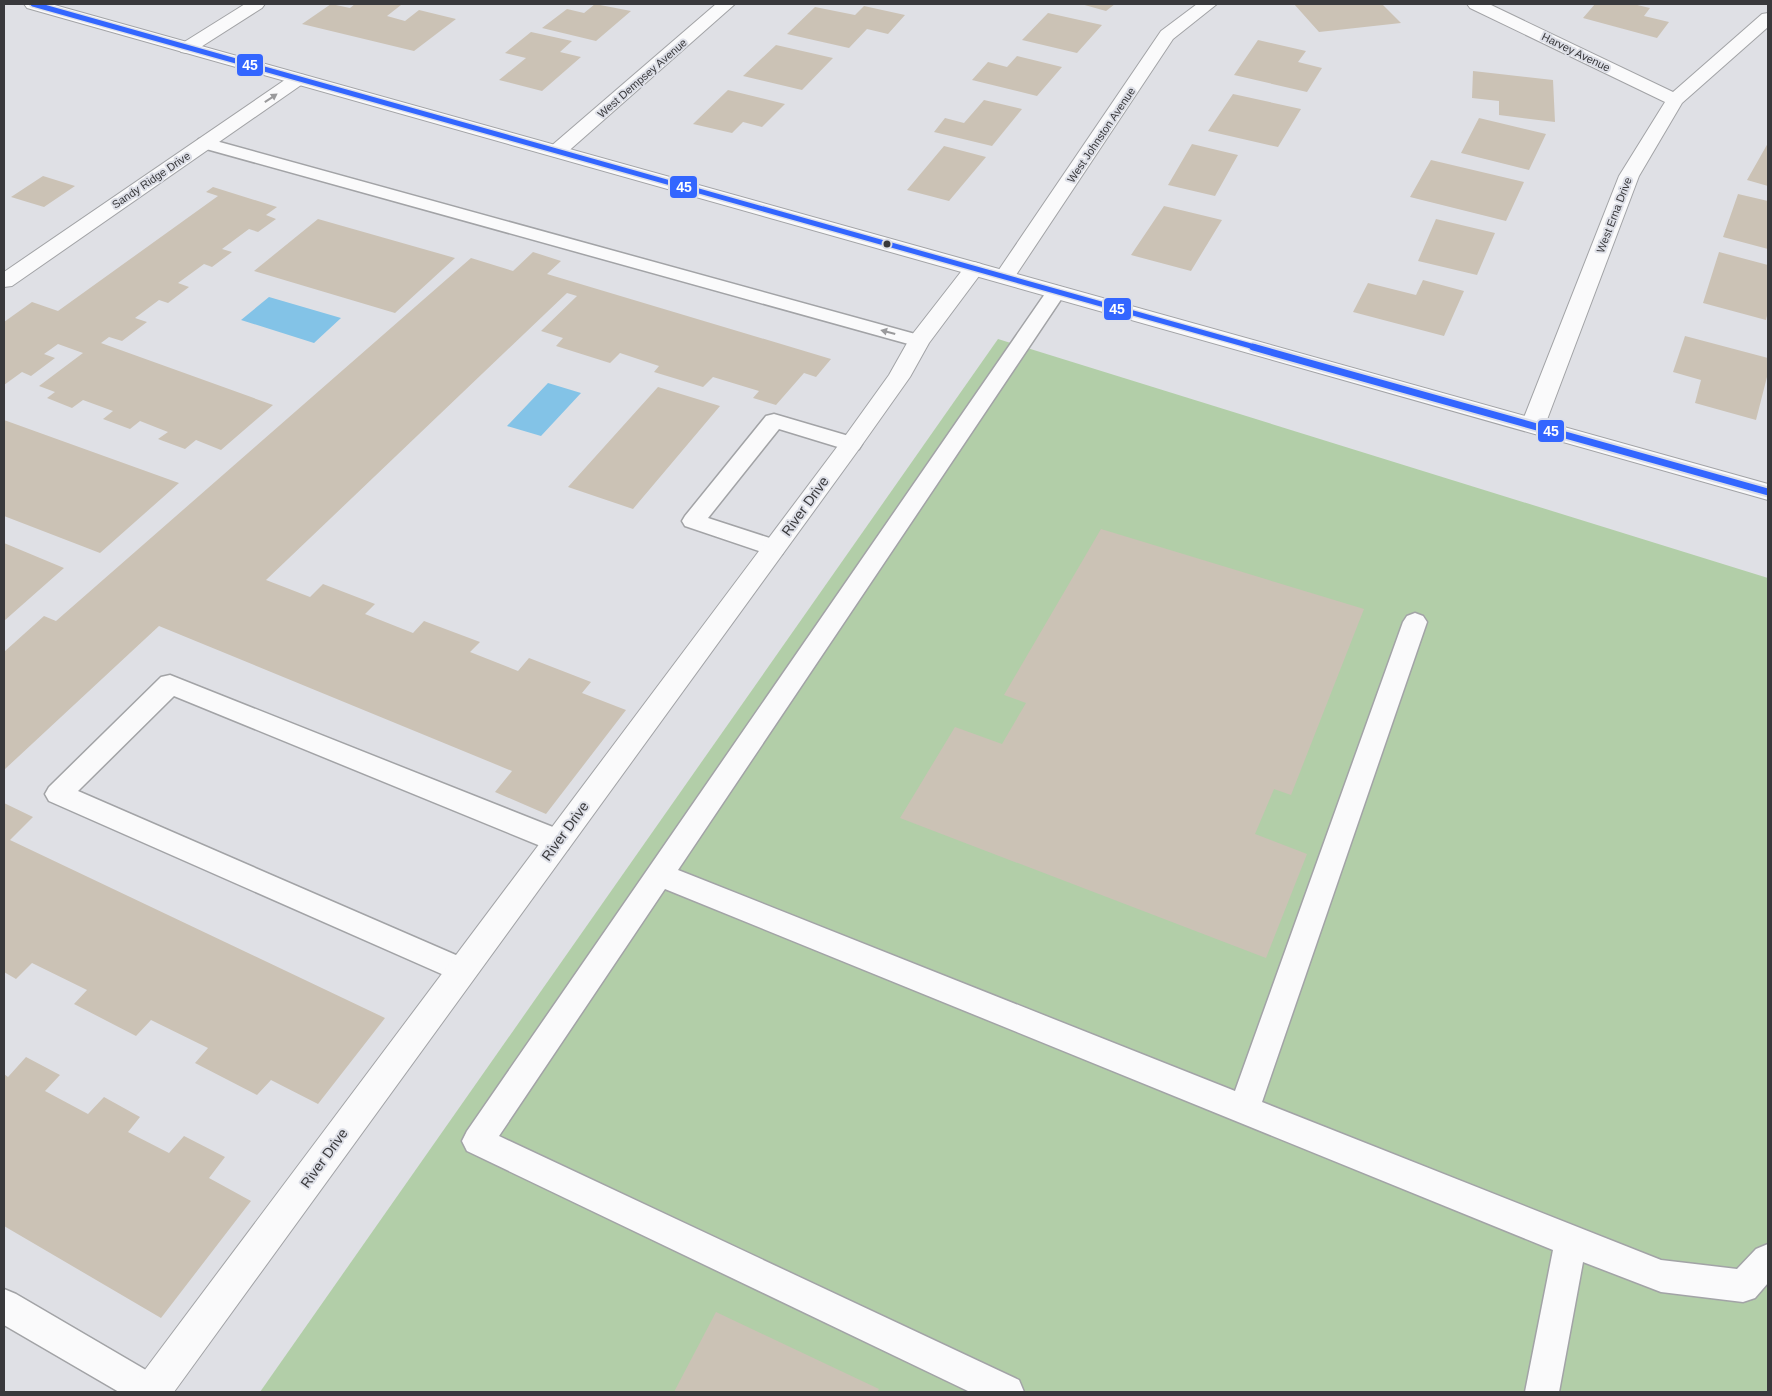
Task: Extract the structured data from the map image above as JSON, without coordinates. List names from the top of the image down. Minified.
{"streets":{"street":["Harvey Avenue","West Dempsey Avenue","West Johnston Avenue","Sandy Ridge Drive","West Erna Drive","River Drive"]},"crossings":[["Harvey Avenue","West Erna Drive"]],"lines":["transit line 45"]}
